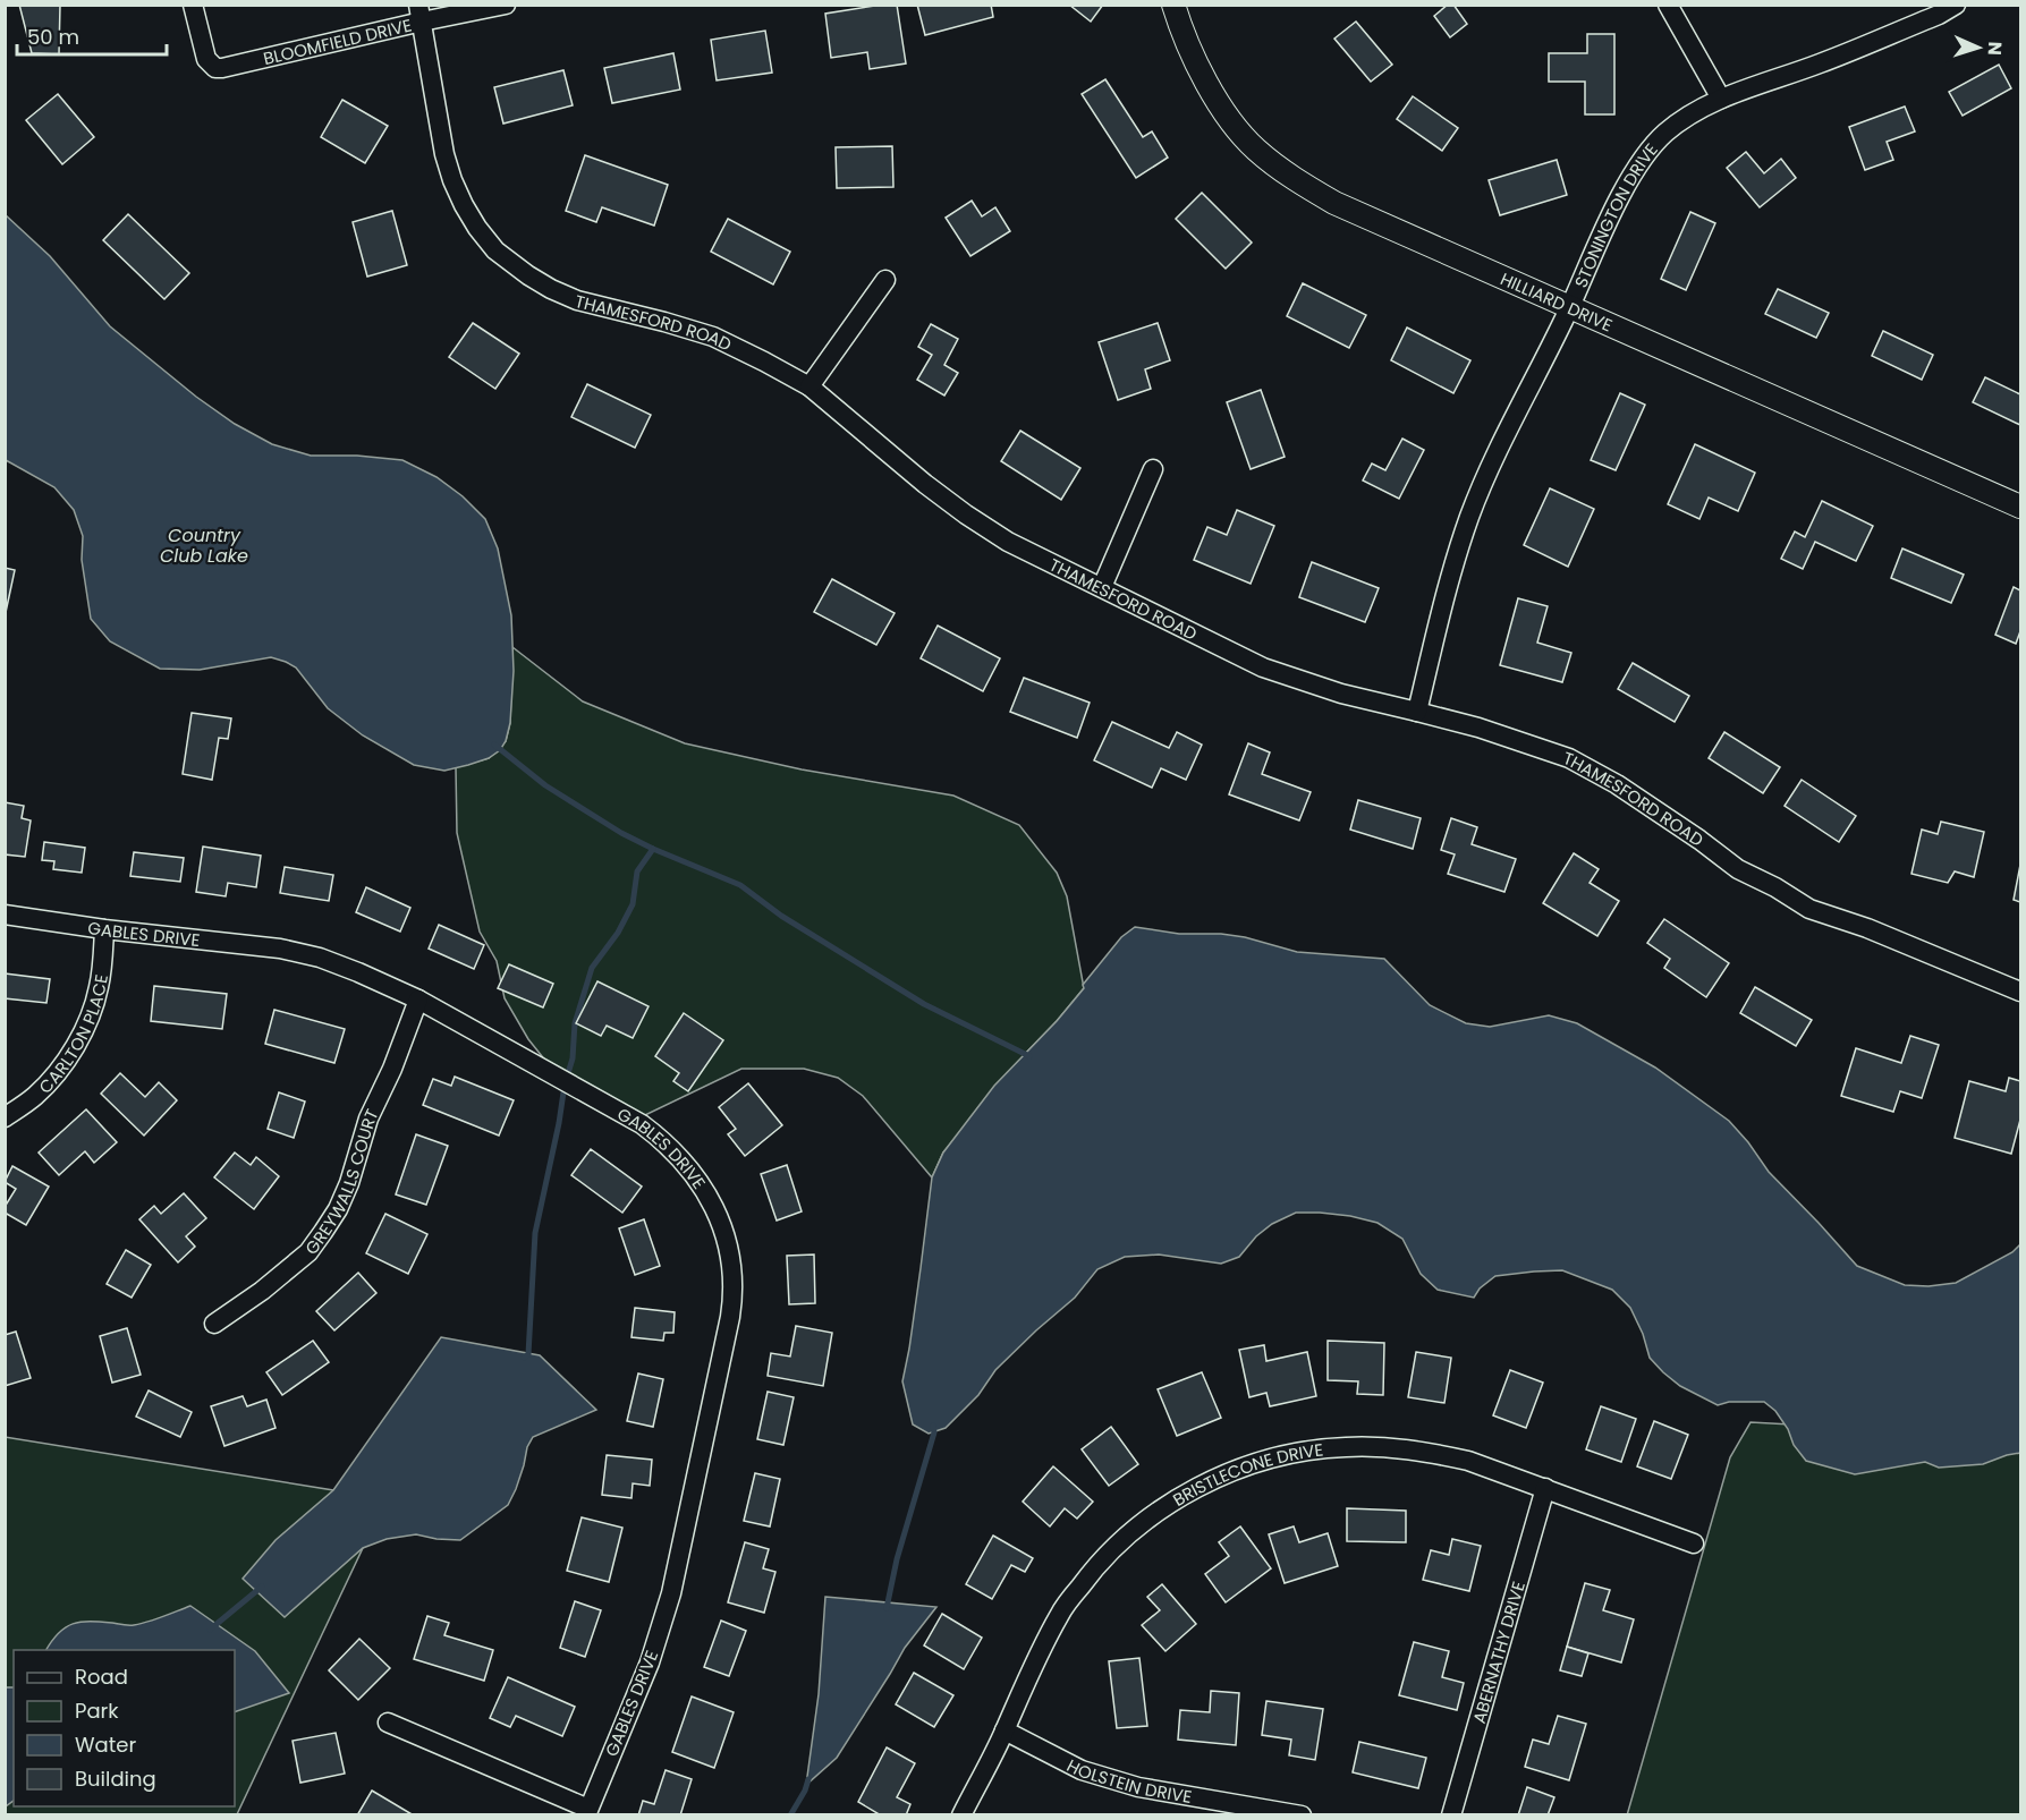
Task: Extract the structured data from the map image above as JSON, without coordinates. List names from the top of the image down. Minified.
{"streets":{"street":["BLOOMFIELD DRIVE","STONINGTON DRIVE","HILLIARD DRIVE","THAMESFORD ROAD","GABLES DRIVE","CARLTON PLACE","GREYWALLS COURT","BRISTLECONE DRIVE","ABERNATHY DRIVE","HOLSTEIN DRIVE"]},"crossings":[["BLOOMFIELD DRIVE","THAMESFORD ROAD"],["STONINGTON DRIVE","HILLIARD DRIVE"],["STONINGTON DRIVE","THAMESFORD ROAD"],["GABLES DRIVE","CARLTON PLACE"],["GABLES DRIVE","GREYWALLS COURT"],["BRISTLECONE DRIVE","ABERNATHY DRIVE"],["BRISTLECONE DRIVE","HOLSTEIN DRIVE"]],"water":["Country Club Lake"],"legend":["Road","Park","Water","Building"],"scale_bar":"50 m","north":"right"}
